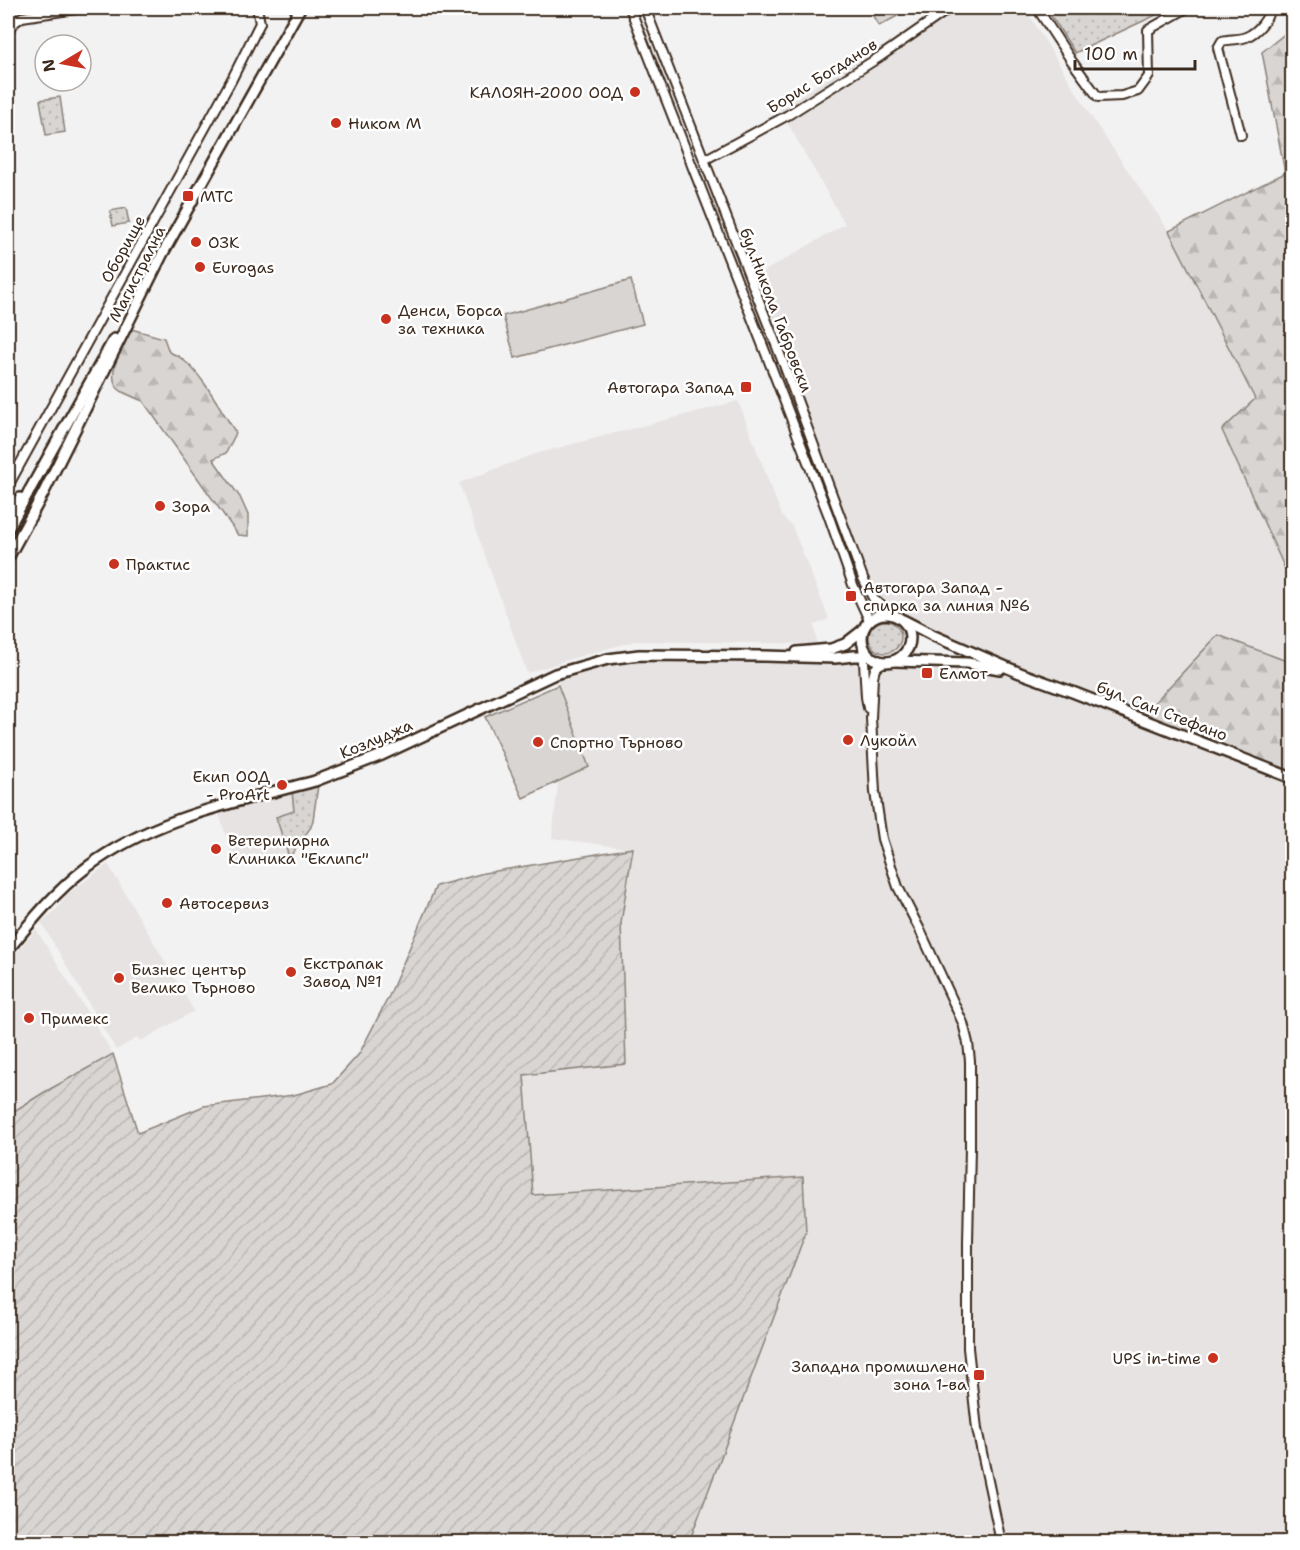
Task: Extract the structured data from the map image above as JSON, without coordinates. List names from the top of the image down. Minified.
{"streets":{"main road":["Магистрална","бул. Сан Стефано","Козлуджа"],"street":["Борис Богданов","Оборище","бул.Никола Габровски"]},"crossings":[["Борис Богданов","бул.Никола Габровски"],["бул.Никола Габровски","бул. Сан Стефано"],["бул.Никола Габровски","Козлуджа"],["бул. Сан Стефано","Козлуджа"]],"places":{"other":["КАЛОЯН-2000 ООД","Ником М","ОЗК","Eurogas","Денси, Борса за техника","Зора","Практис","Лукойл","Спортно Търново","Екип ООД - ProArt","Ветеринарна Клиника \"Еклипс\"","Автосервиз","Екстрапак Завод №1","Бизнес център Велико Търново","Примекс","UPS in-time"],"transit":["МТС","Автогара Запад","Автогара Запад - спирка за линия №6","Елмот","Западна промишлена зона 1-ва"]},"scale_bar":"100 m","north":"left"}
